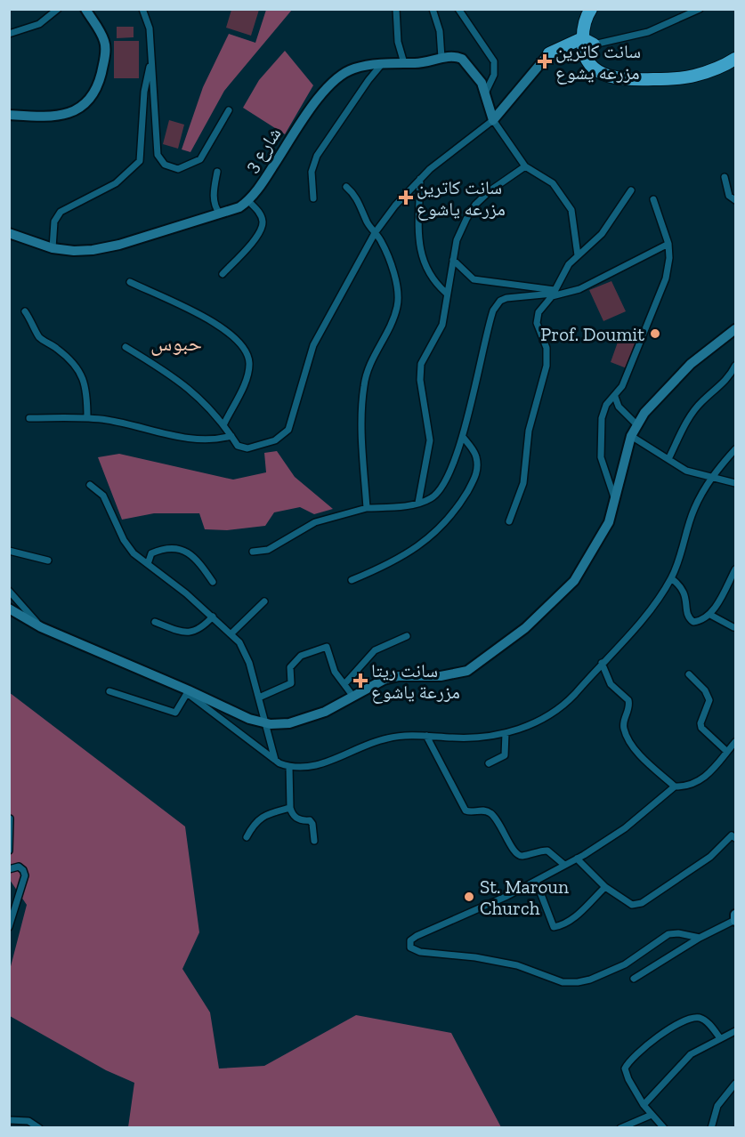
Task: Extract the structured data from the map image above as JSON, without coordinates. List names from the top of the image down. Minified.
{"streets":{"street":["شارع 3"]},"districts":["حبوس"],"places":{"health":["سانت كاترين مزرعه يشوع","سانت كاترين مزرعه ياشوع","سانت ريتا مزرعة ياشوع"],"other":["Prof. Doumit","St. Maroun Church"]}}
